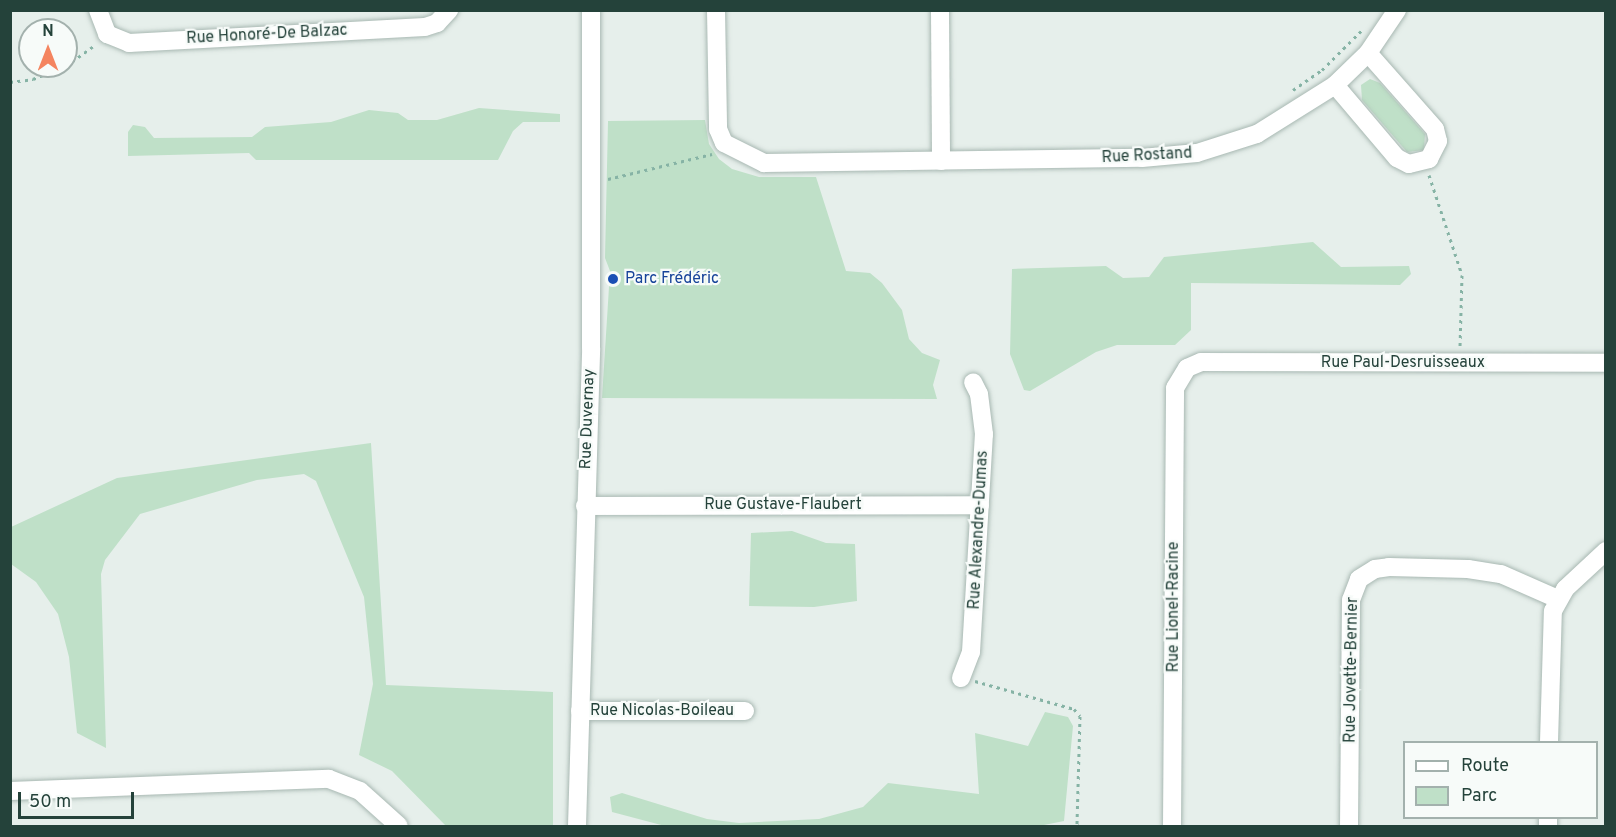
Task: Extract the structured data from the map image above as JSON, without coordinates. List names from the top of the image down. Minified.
{"streets":{"street":["Rue Honoré-De Balzac","Rue Rostand","Rue Paul-Desruisseaux","Rue Duvernay","Rue Gustave-Flaubert","Rue Alexandre-Dumas","Rue Lionel-Racine","Rue Jovette-Bernier","Rue Nicolas-Boileau"]},"crossings":[["Rue Paul-Desruisseaux","Rue Lionel-Racine"],["Rue Duvernay","Rue Gustave-Flaubert"],["Rue Duvernay","Rue Nicolas-Boileau"],["Rue Gustave-Flaubert","Rue Alexandre-Dumas"]],"places":["Parc Frédéric"],"legend":["Route","Parc"],"scale_bar":"50 m","north":"top"}
